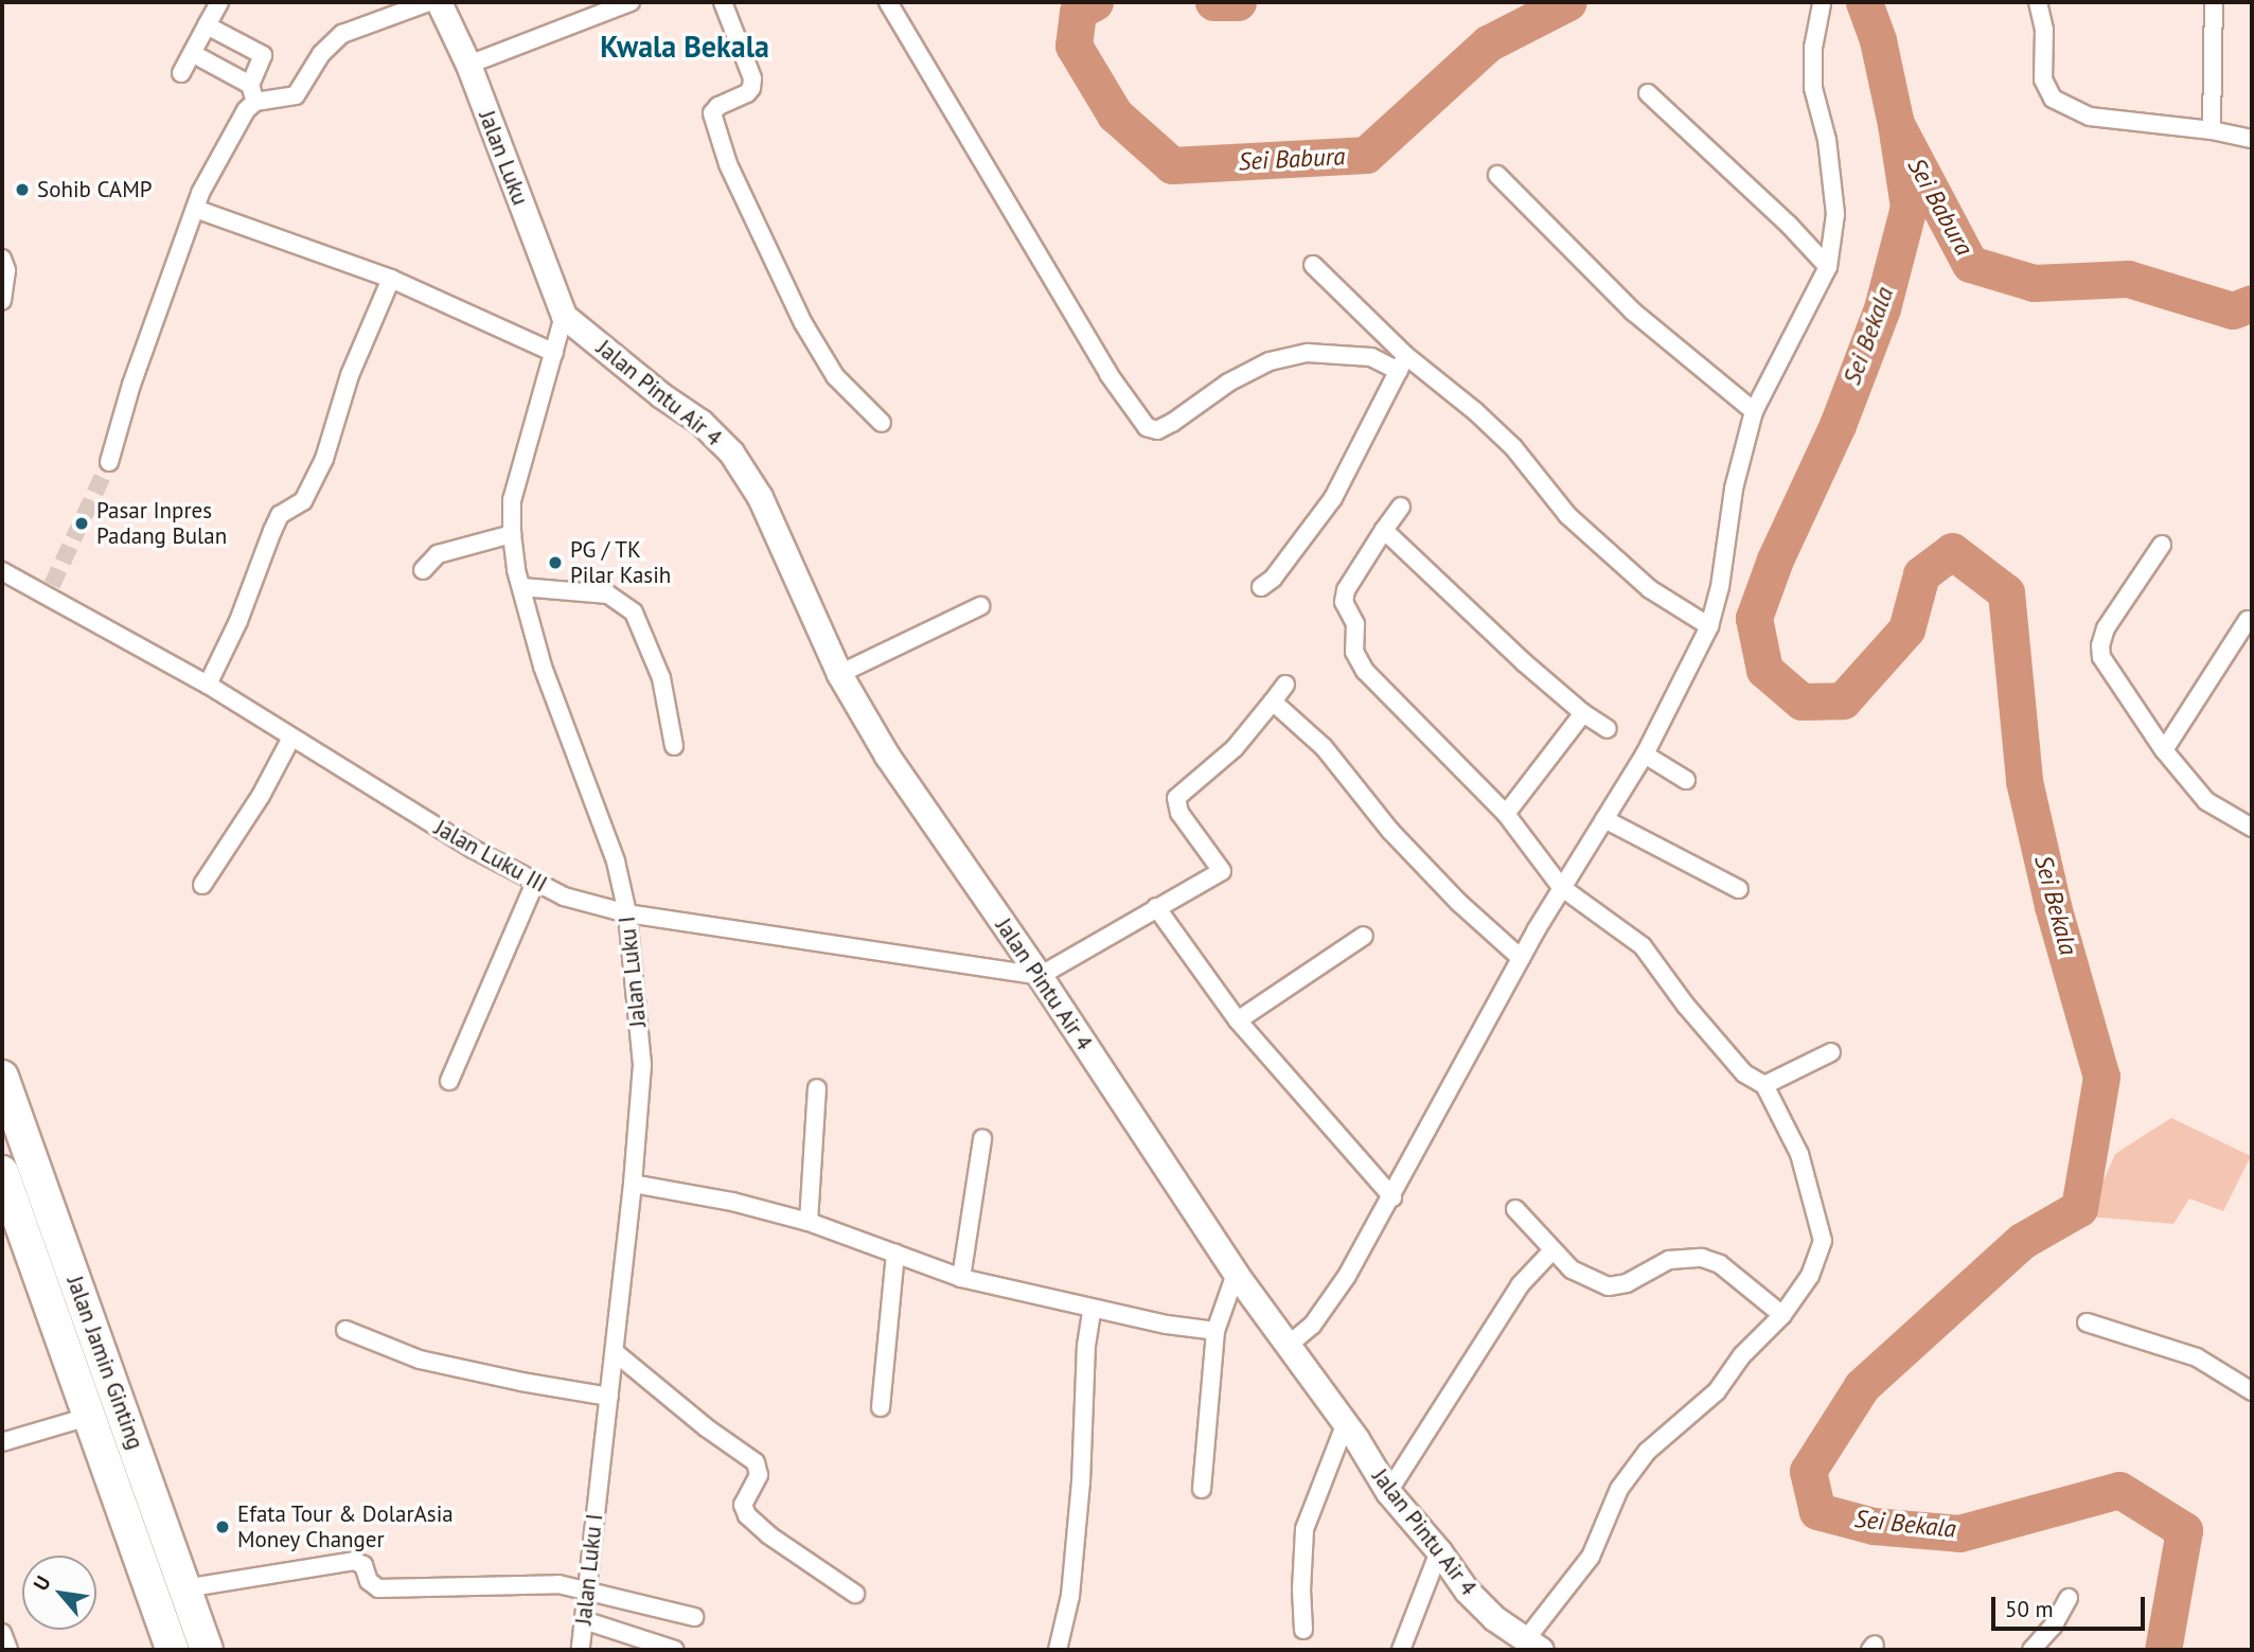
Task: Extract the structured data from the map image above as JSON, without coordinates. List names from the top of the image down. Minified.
{"streets":{"highway":["Jalan Jamin Ginting"],"main road":["Jalan Luku","Jalan Pintu Air 4"],"street":["Jalan Luku III","Jalan Luku I"]},"crossings":[["Jalan Luku","Jalan Pintu Air 4"],["Jalan Luku","Jalan Luku I"],["Jalan Pintu Air 4","Jalan Luku III"],["Jalan Pintu Air 4","Jalan Luku I"],["Jalan Luku III","Jalan Luku I"]],"districts":["Kwala Bekala"],"water":["Sei Babura","Sei Bekala"],"places":["Sohib CAMP","Pasar Inpres Padang Bulan","PG / TK Pilar Kasih","Efata Tour & DolarAsia Money Changer"],"scale_bar":"50 m","north":"top left"}
